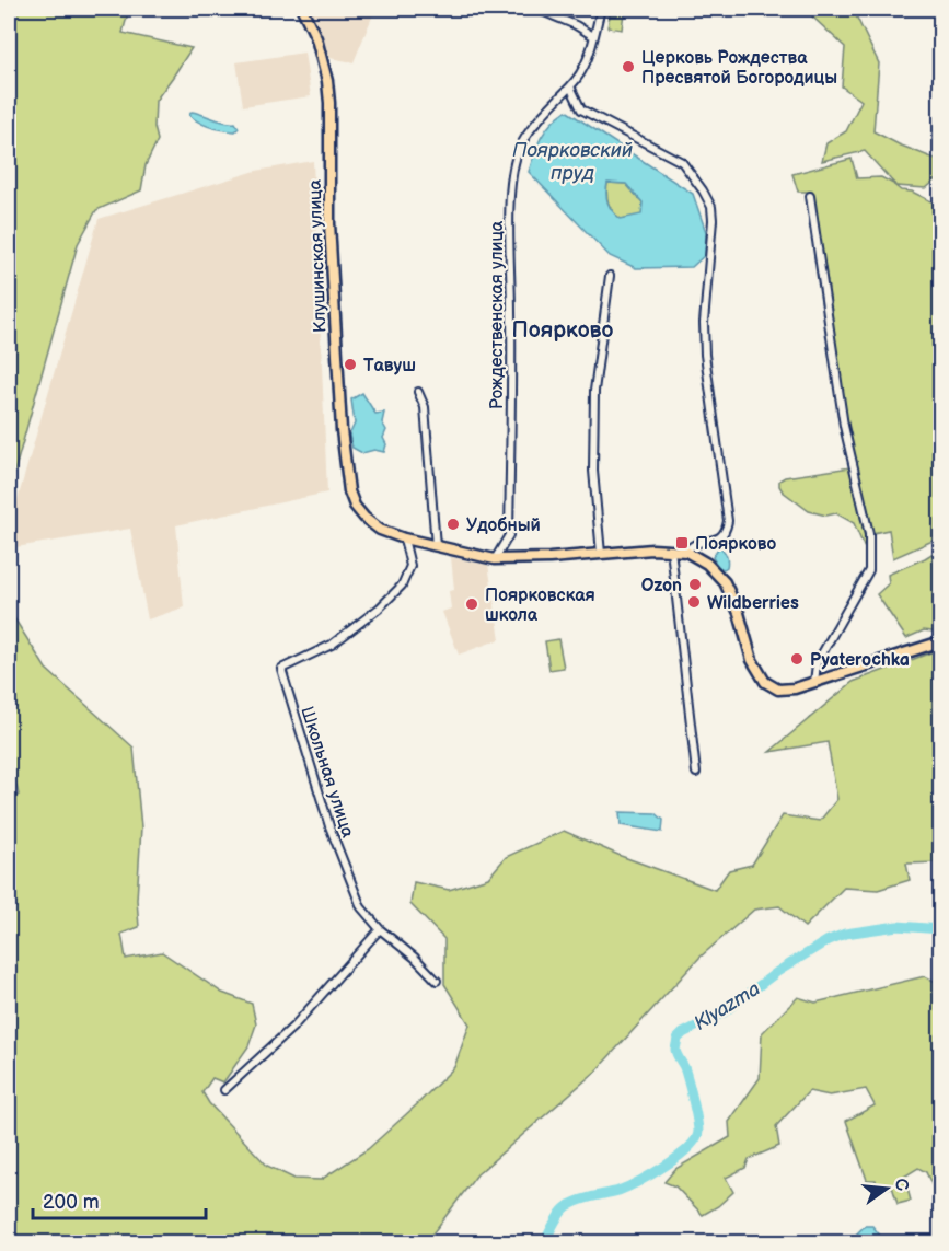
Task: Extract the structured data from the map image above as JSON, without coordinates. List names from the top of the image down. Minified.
{"streets":{"main road":["Клушинская улица"],"street":["Рождественская улица","Школьная улица"]},"crossings":[["Клушинская улица","Школьная улица"]],"districts":["Поярково"],"water":["Поярковский пруд","Klyazma"],"places":{"other":["Церковь Рождества Пресвятой Богородицы","Тавуш","Удобный","Ozon","Wildberries","Поярковская школа","Pyaterochka"],"transit":["Поярково"]},"scale_bar":"200 m","north":"right"}
